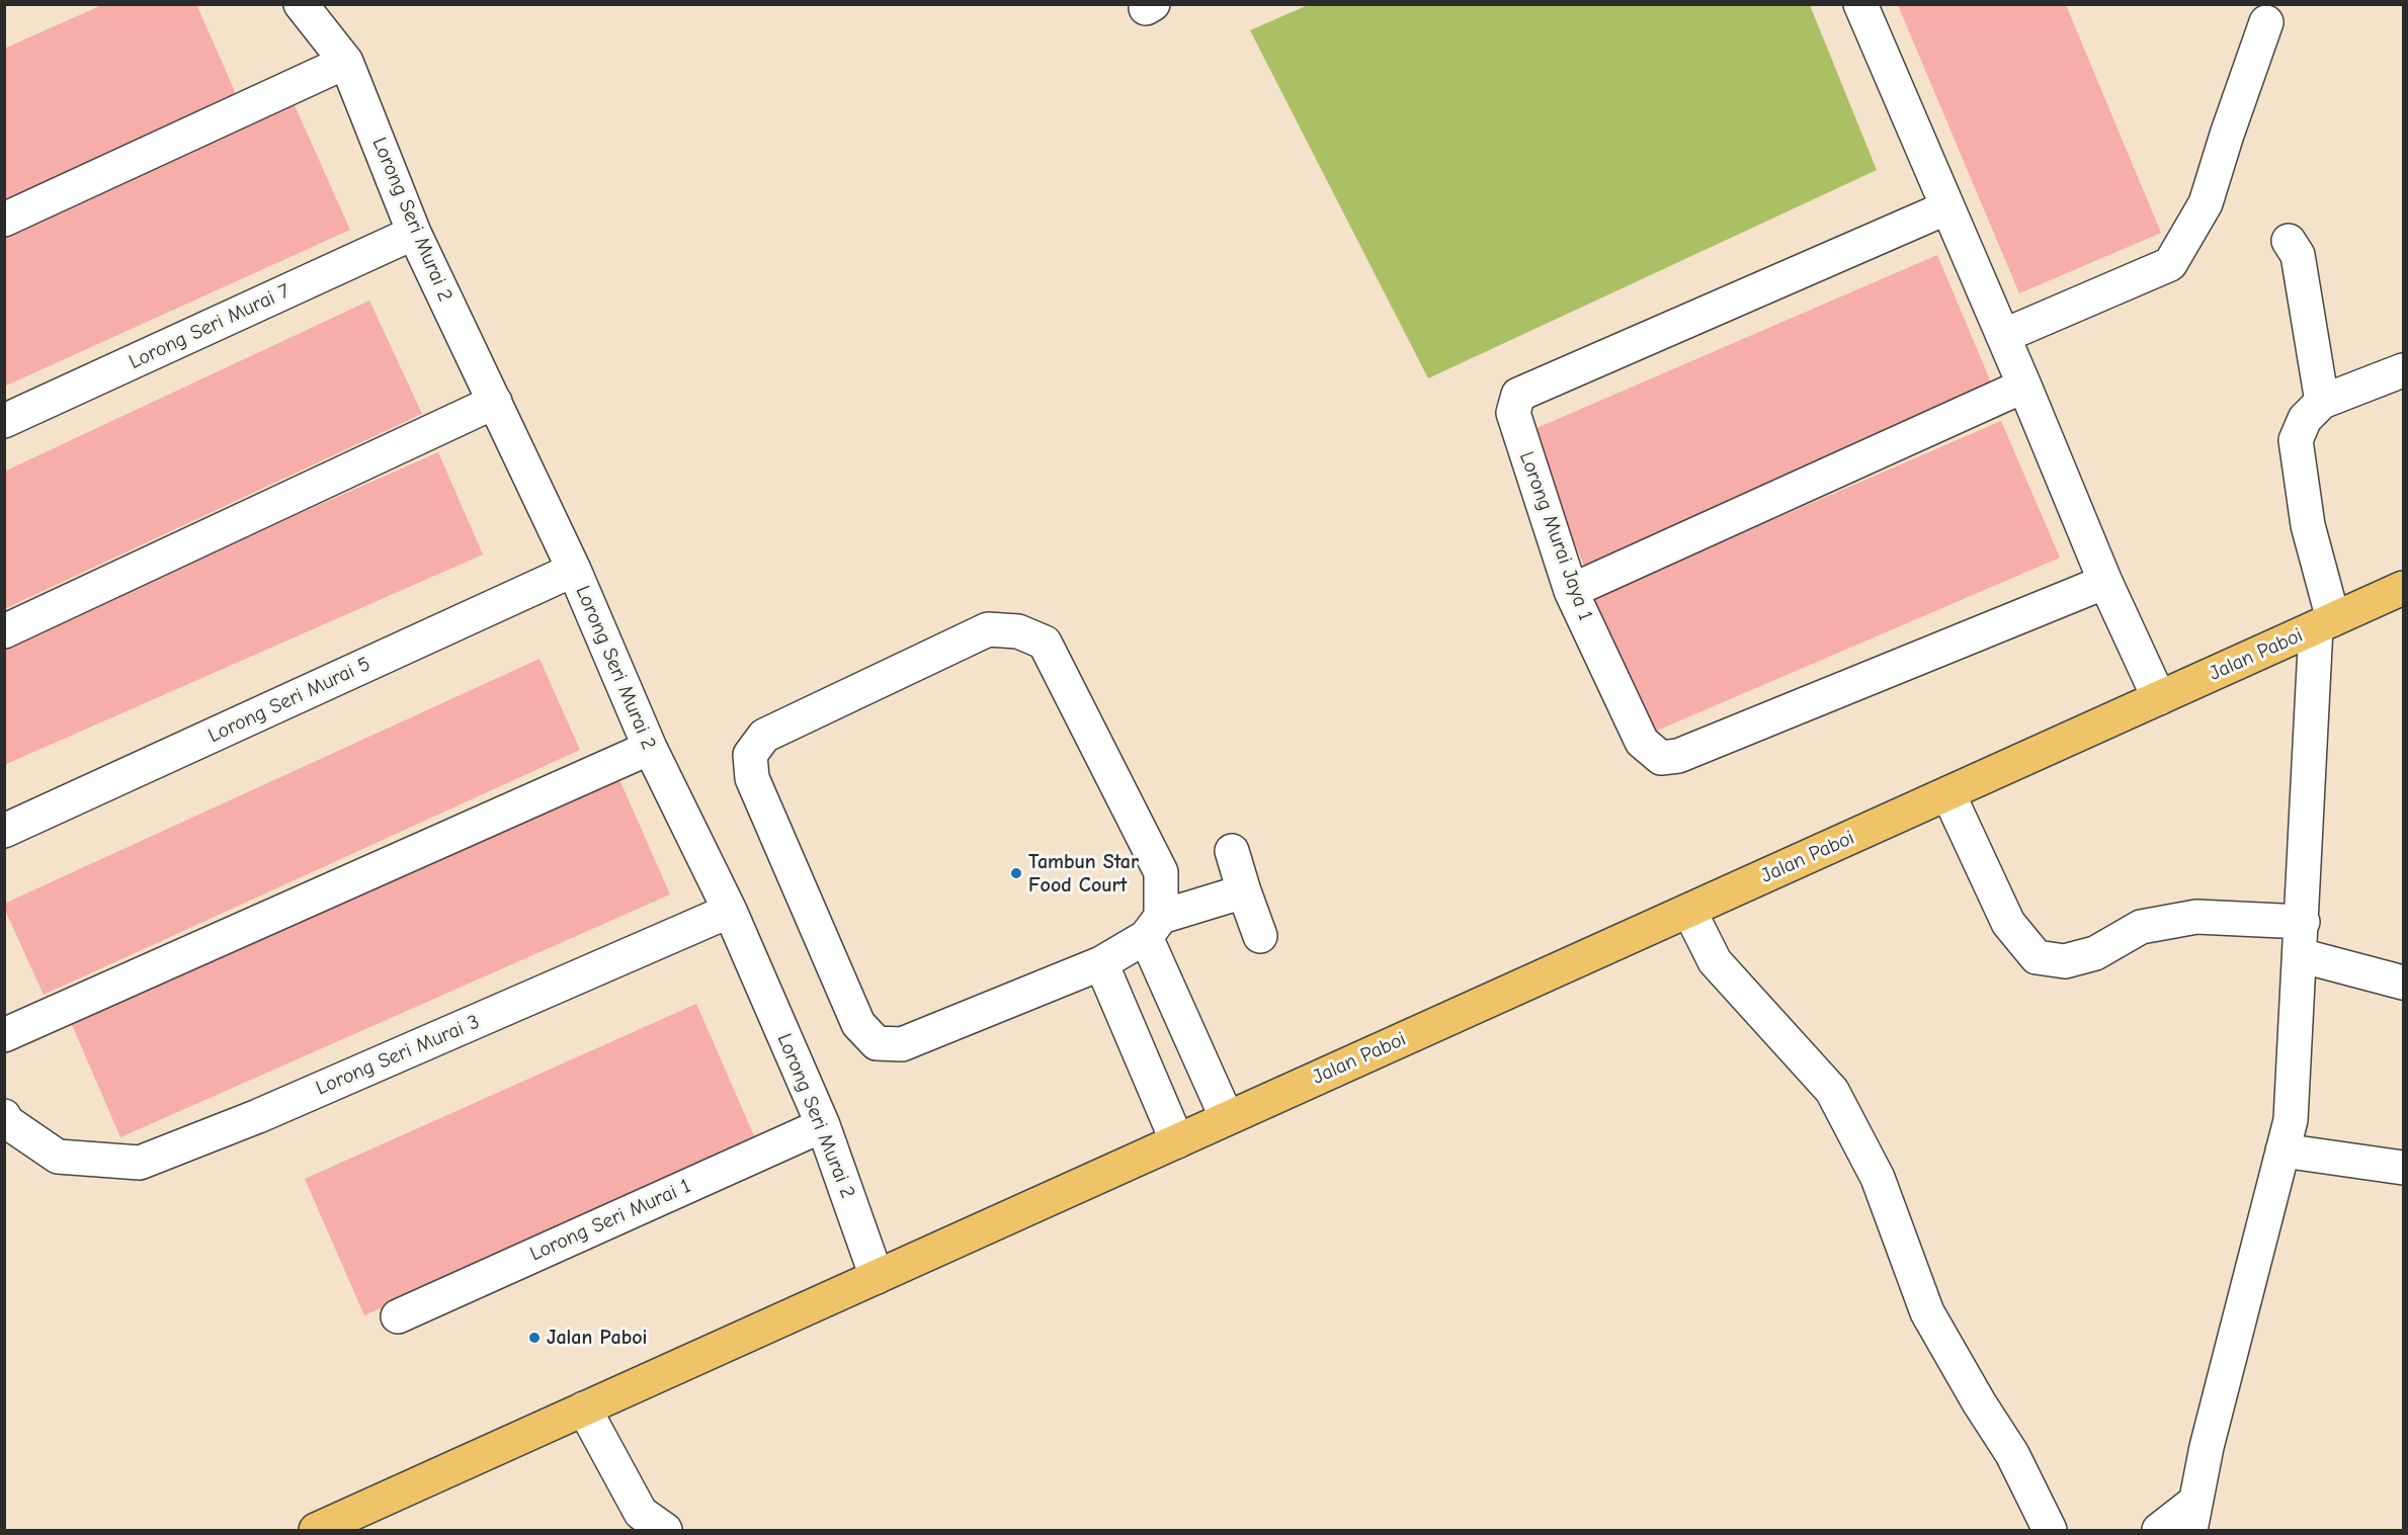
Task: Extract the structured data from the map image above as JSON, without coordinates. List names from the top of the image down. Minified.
{"streets":{"main road":["Jalan Paboi"],"street":["Lorong Seri Murai 2","Lorong Seri Murai 7","Lorong Murai Jaya 1","Lorong Seri Murai 5","Lorong Seri Murai 3","Lorong Seri Murai 1"]},"crossings":[["Lorong Seri Murai 2","Lorong Seri Murai 7"],["Lorong Seri Murai 2","Jalan Paboi"],["Lorong Seri Murai 2","Lorong Seri Murai 5"],["Lorong Seri Murai 2","Lorong Seri Murai 3"],["Lorong Seri Murai 2","Lorong Seri Murai 1"]],"places":["Tambun Star Food Court","Jalan Paboi"]}
